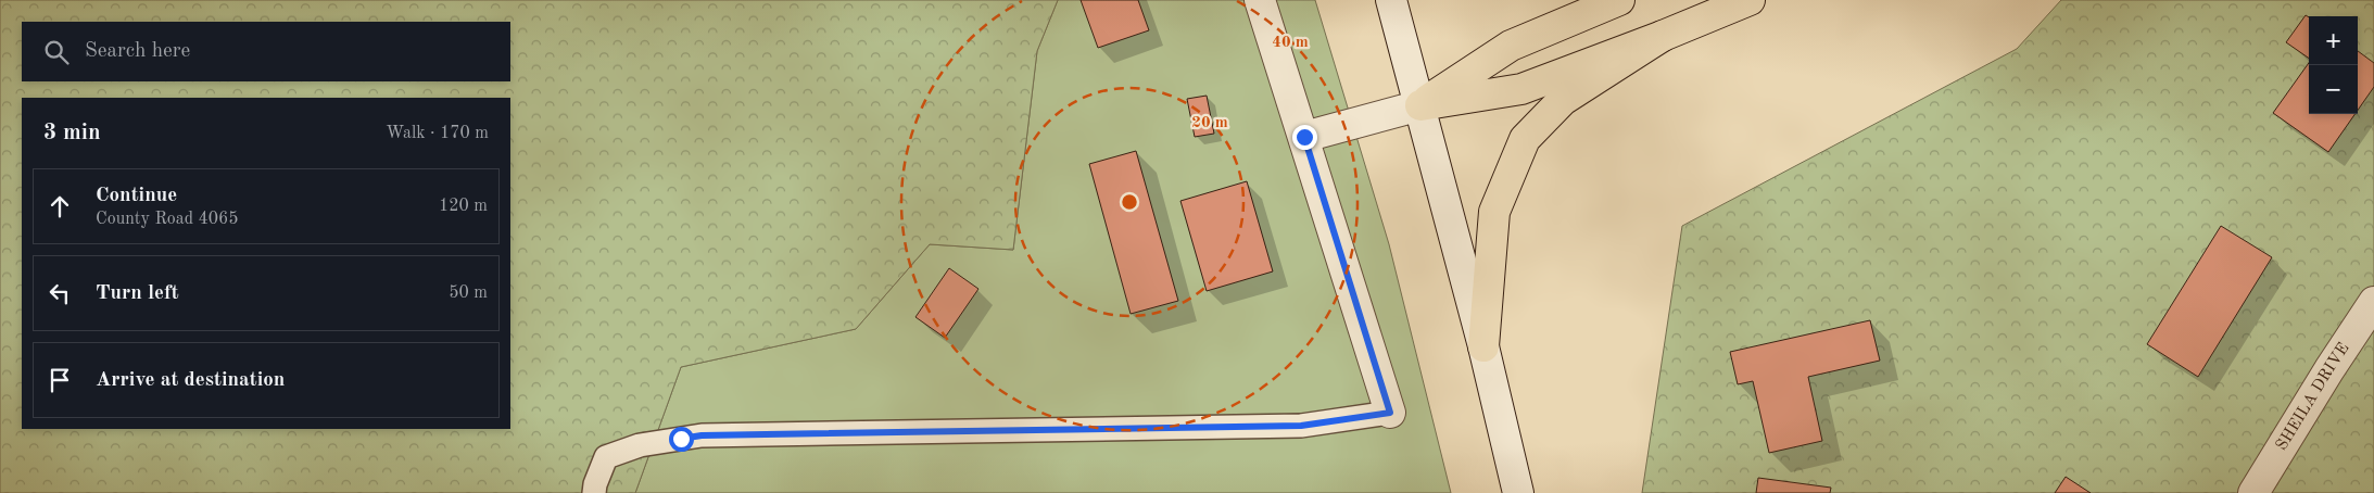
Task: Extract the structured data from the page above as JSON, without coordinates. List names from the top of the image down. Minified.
{"streets":{"street":["SHEILA DRIVE"]},"page":{"map_buttons":["+","−"],"search":"Search here","heading":["3 min","Walk · 170 m"],"list":[["Continue","County Road 4065","120 m"],["Turn left","50 m"],"Arrive at destination"]},"rings":["40 m","20 m"]}
